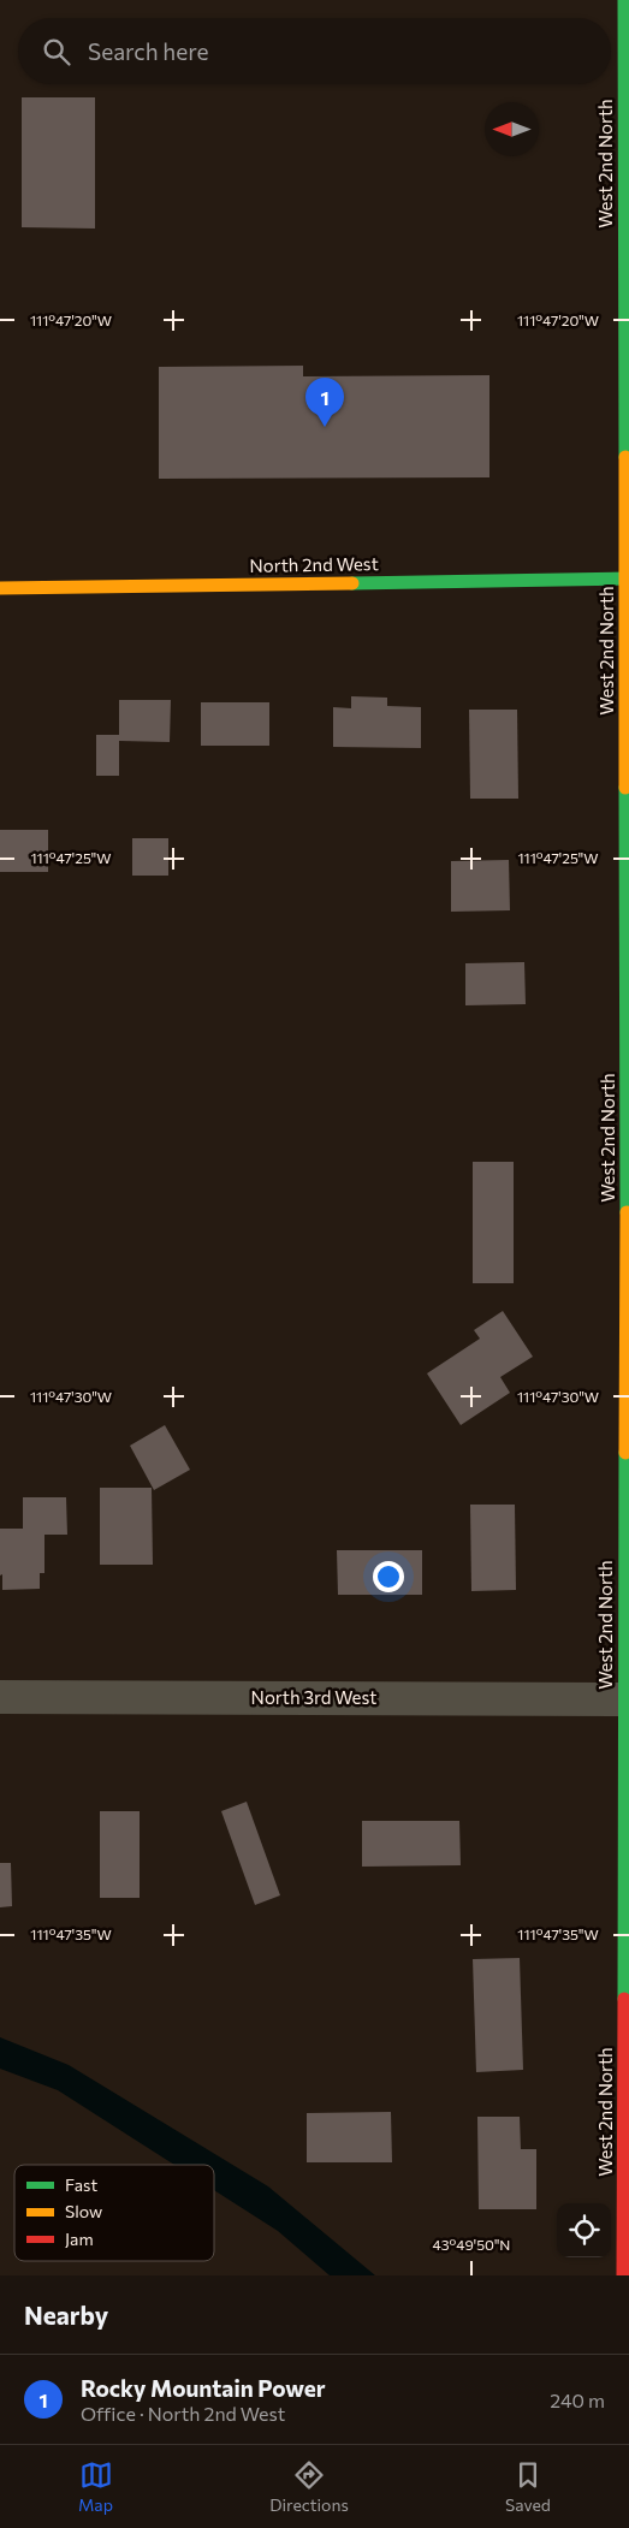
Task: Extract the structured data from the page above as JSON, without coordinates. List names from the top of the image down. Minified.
{"streets":{"street":["West 2nd North","North 2nd West","North 3rd West"]},"crossings":[["West 2nd North","North 2nd West"],["West 2nd North","North 3rd West"]],"legend":["Fast","Slow","Jam"],"north":"left","page":{"search":"Search here","pins":"1","heading":"Nearby","list":[{"mark":"1","name":"Rocky Mountain Power","note":"Office · North 2nd West","value":"240 m"}],"nav":["Map","Directions","Saved"]},"coordinates":["111°47'20\"W","111°47'25\"W","111°47'30\"W","111°47'35\"W","43°49'50\"N"]}
